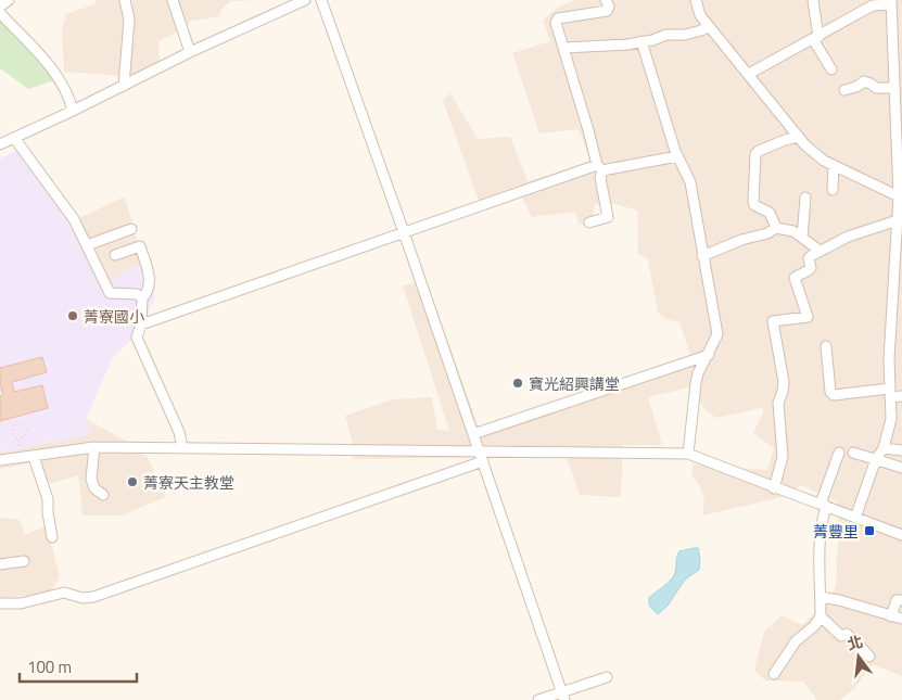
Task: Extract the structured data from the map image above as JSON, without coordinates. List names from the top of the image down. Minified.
{"places":{"other":["菁寮國小","寶光紹興講堂","菁寮天主教堂"],"transit":["菁豐里"]},"scale_bar":"100 m","north":"top"}
